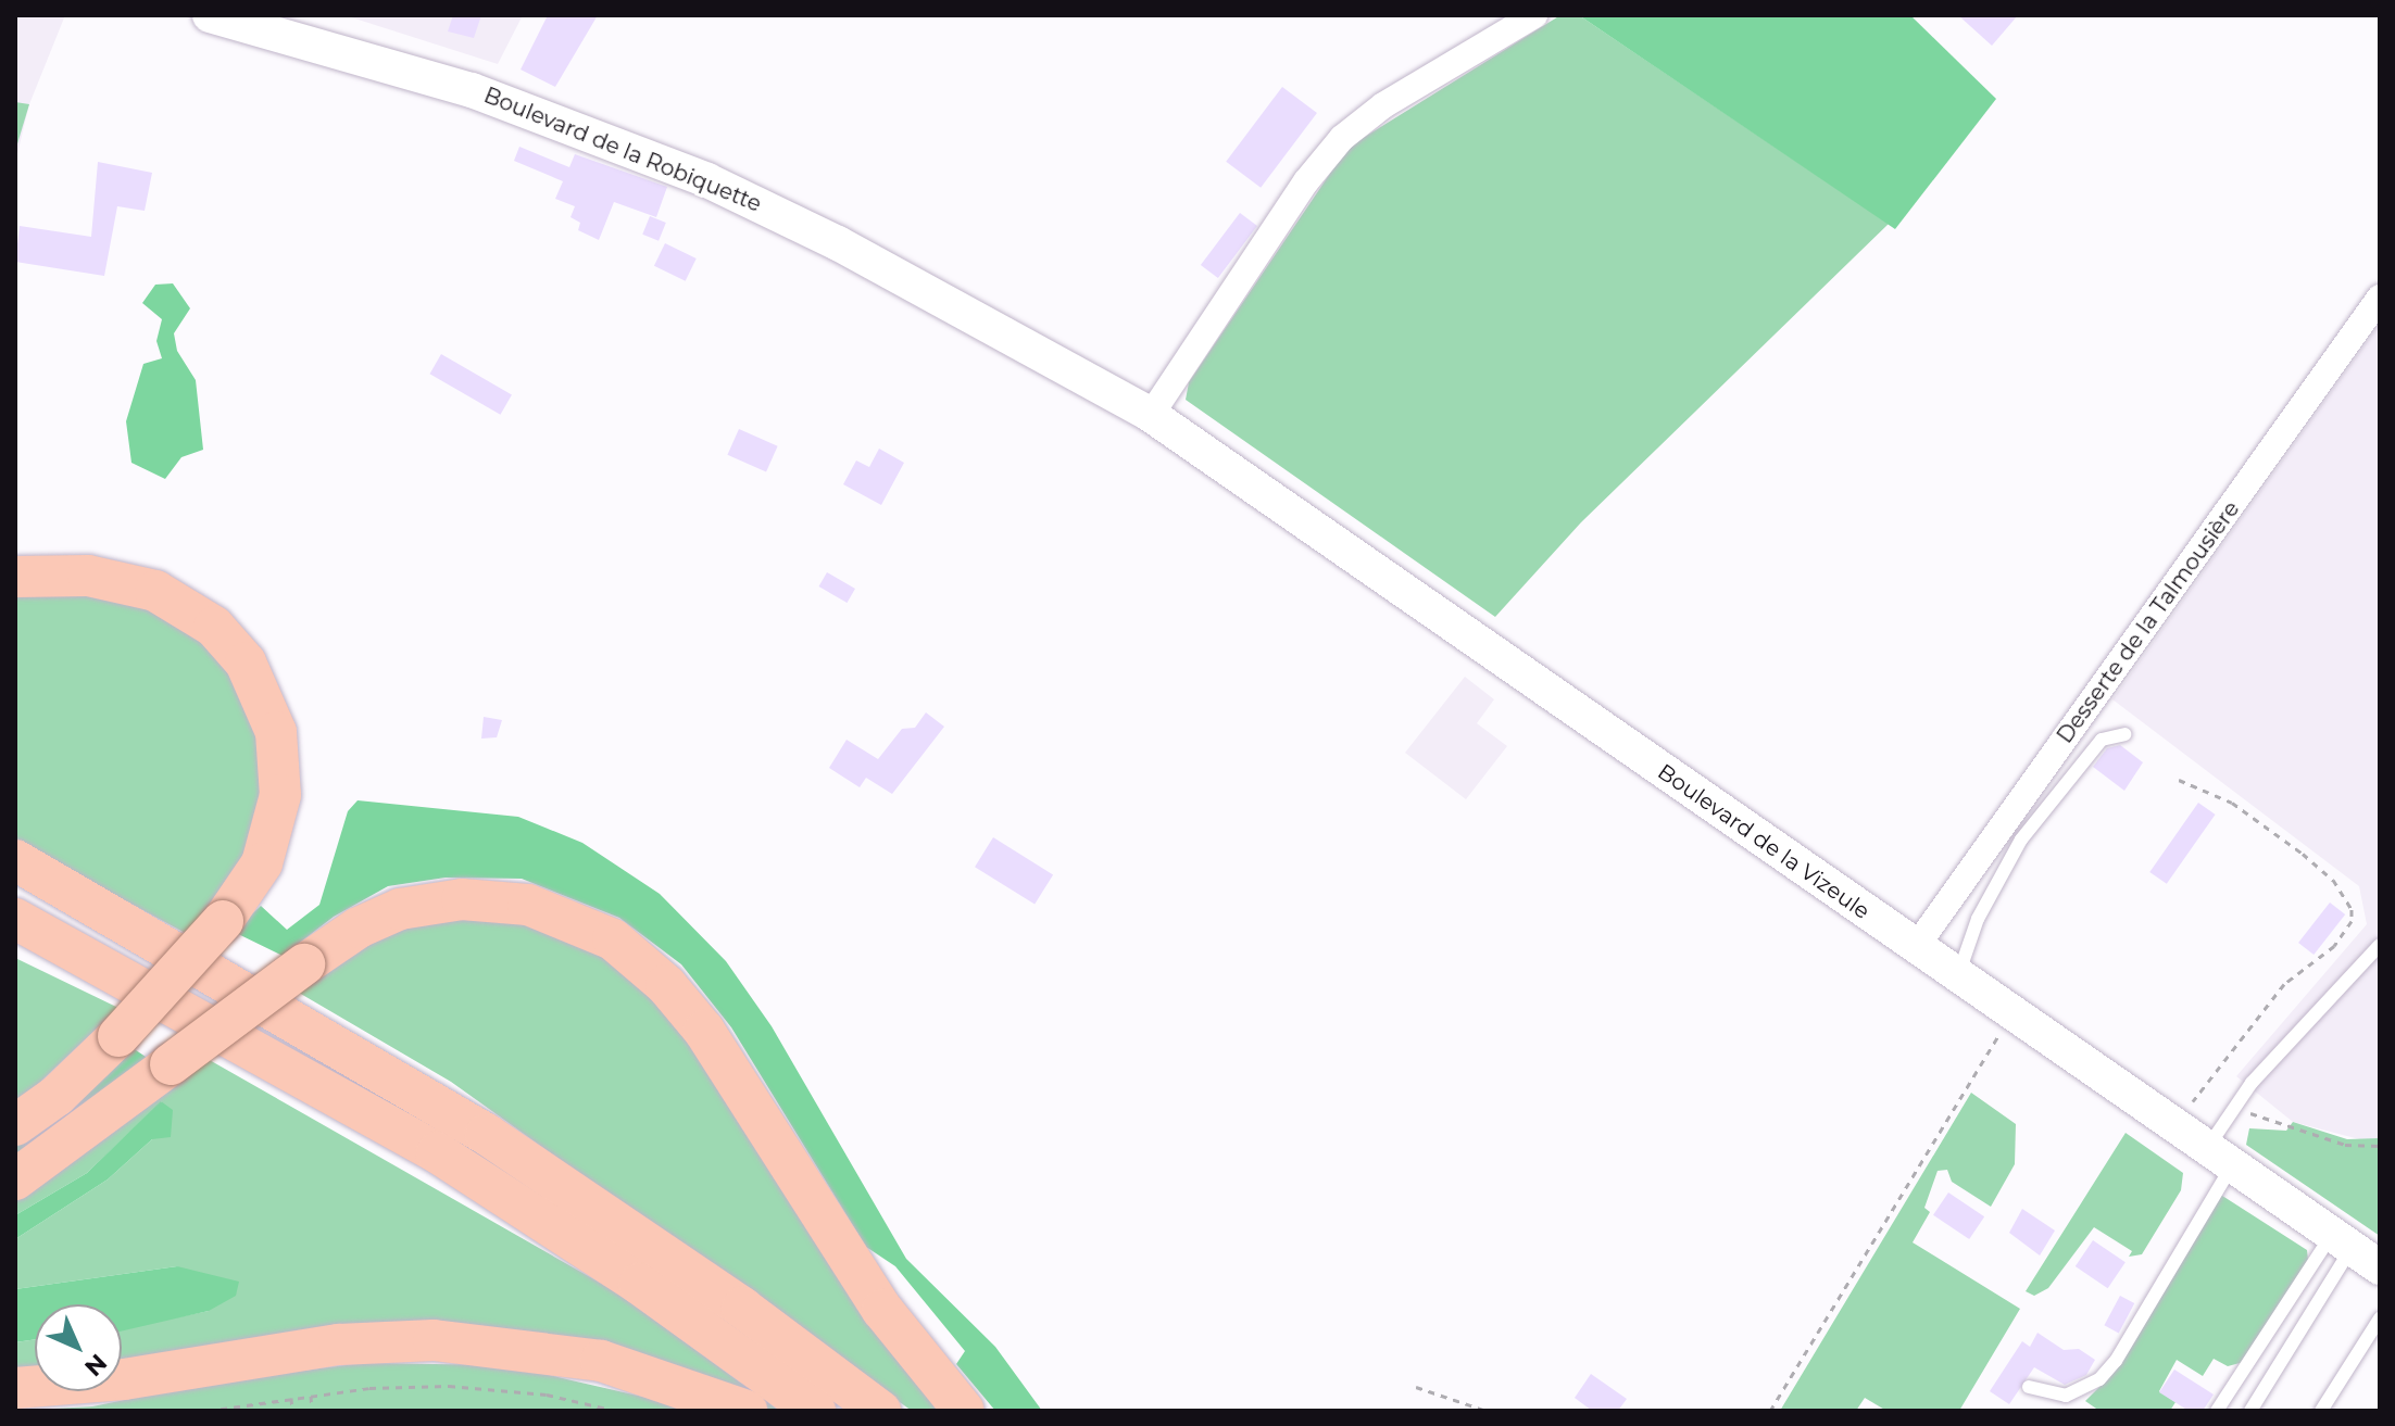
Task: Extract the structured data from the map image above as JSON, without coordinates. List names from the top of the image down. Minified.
{"streets":{"main road":["Boulevard de la Robiquette","Boulevard de la Vizeule"],"street":["Desserte de la Talmousière"]},"crossings":[["Boulevard de la Robiquette","Boulevard de la Vizeule"],["Desserte de la Talmousière","Boulevard de la Vizeule"]],"north":"bottom right"}
